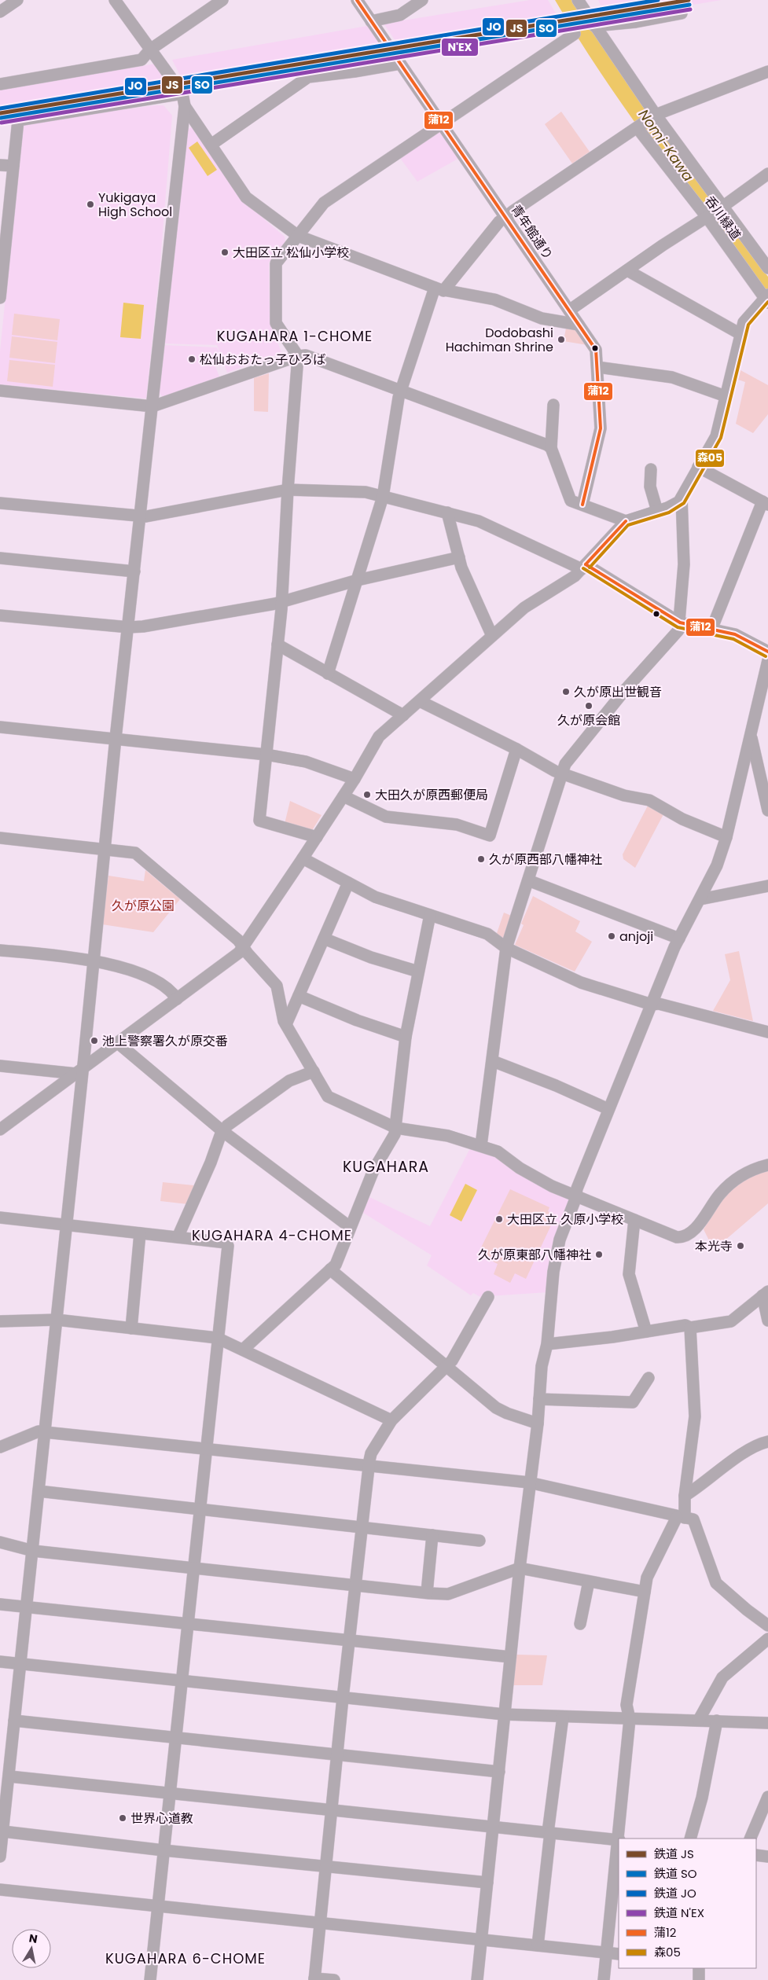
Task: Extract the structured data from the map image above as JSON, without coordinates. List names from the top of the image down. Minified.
{"streets":{"street":["呑川緑道","青年館通り"]},"districts":["KUGAHARA 1-CHOME","KUGAHARA","KUGAHARA 4-CHOME","KUGAHARA 6-CHOME"],"water":["Nomi-Kawa"],"parks":["久が原公園"],"places":["Yukigaya High School","大田区立 松仙小学校","Dodobashi Hachiman Shrine","松仙おおたっ子ひろば","久が原出世観音","久が原会館","大田久が原西郵便局","久が原西部八幡神社","anjoji","池上警察署久が原交番","大田区立 久原小学校","本光寺","久が原東部八幡神社","世界心道教"],"lines":["rail line JS","rail line JO","transit line 蒲12","rail line SO","rail line N'EX","transit line 森05"],"legend":["鉄道 JS","鉄道 SO","鉄道 JO","鉄道 N'EX","蒲12","森05"],"north":"top"}
